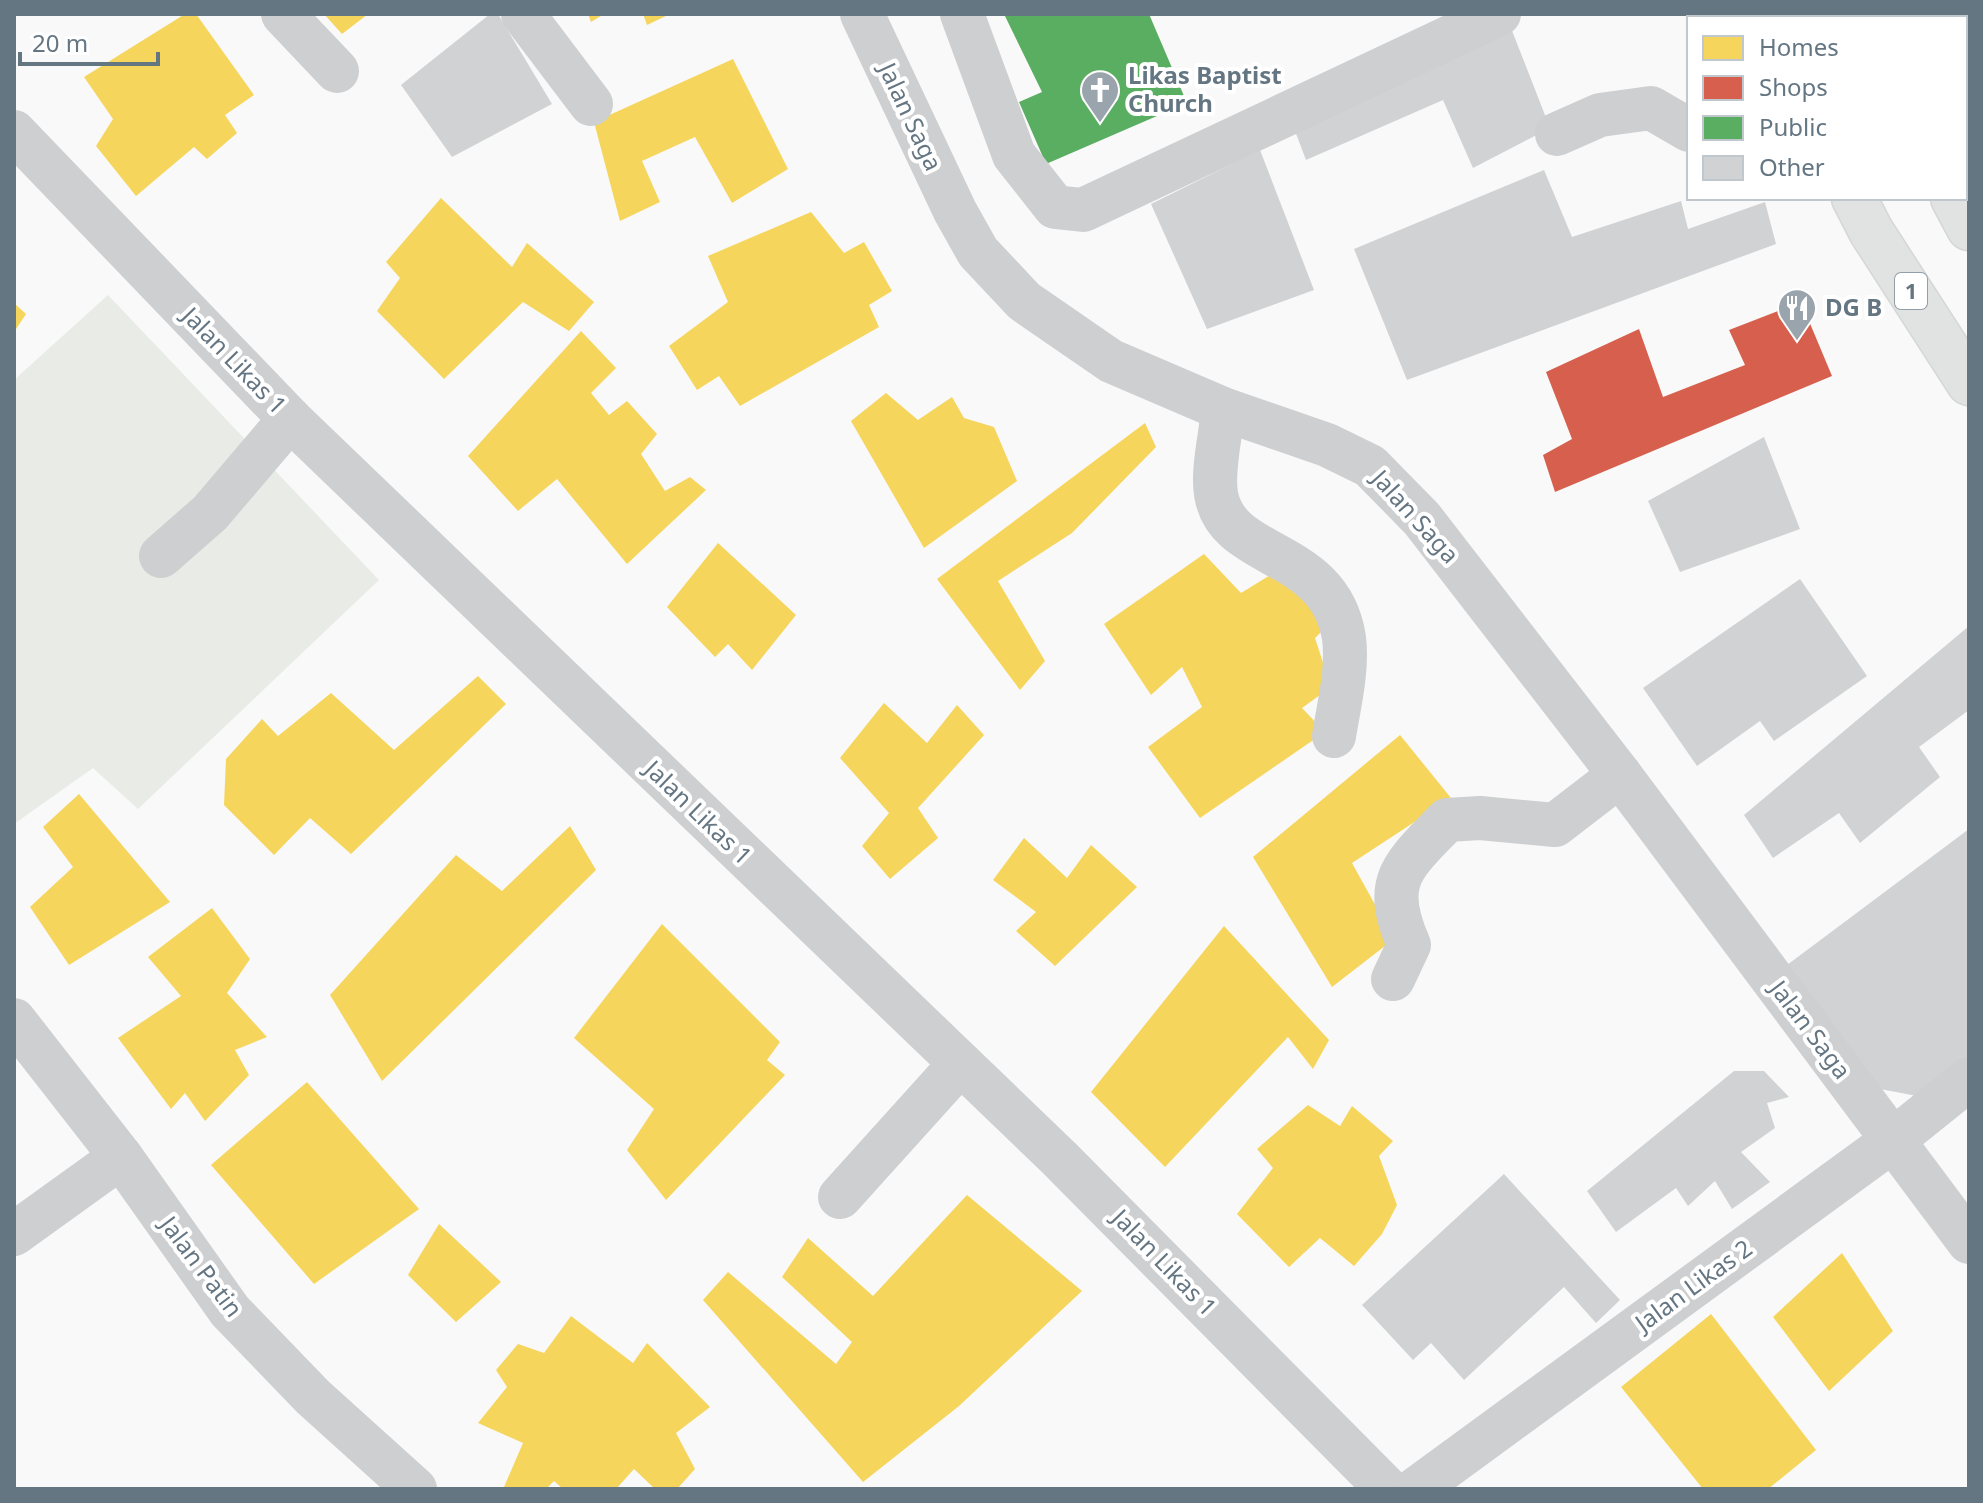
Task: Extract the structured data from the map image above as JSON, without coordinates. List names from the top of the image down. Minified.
{"streets":{"main road":["1"],"street":["Jalan Saga","Jalan Likas 1","Jalan Patin","Jalan Likas 2"]},"crossings":[["Jalan Saga","Jalan Likas 2"]],"places":{"church":["Likas Baptist Church"],"restaurant":["DG B"]},"legend":["Homes","Shops","Public","Other"],"scale_bar":"20 m"}
